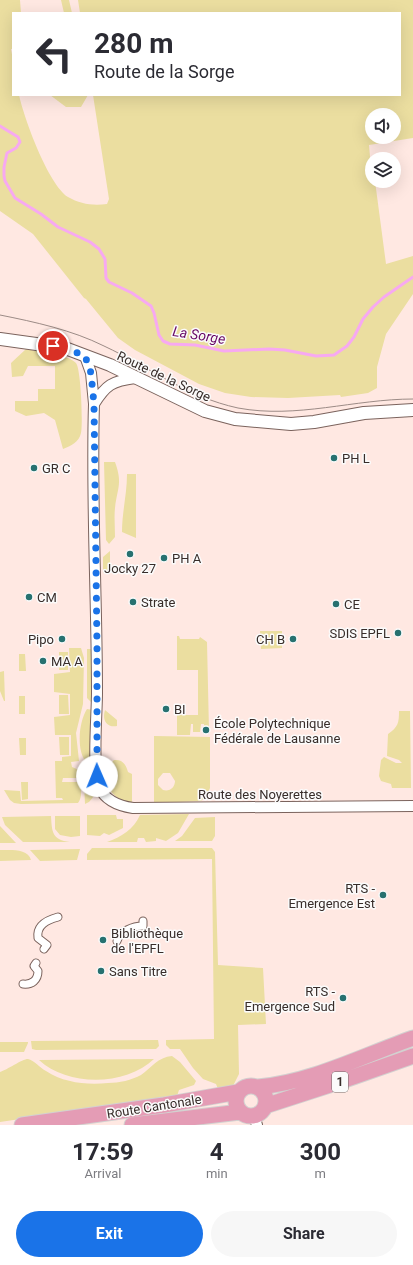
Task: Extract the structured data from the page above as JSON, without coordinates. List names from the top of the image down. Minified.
{"streets":{"main road":["1","Route Cantonale"],"street":["Route de la Sorge","Route des Noyerettes"]},"crossings":[["1","Route Cantonale"]],"water":["La Sorge"],"places":["PH L","GR C","Jocky 27","PH A","CM","Strate","CE","SDIS EPFL","Pipo","CH B","MA A","BI","École Polytechnique Fédérale de Lausanne","RTS - Emergence Est","Bibliothèque de l'EPFL","Sans Titre","RTS - Emergence Sud"],"page":{"turn":["280 m","Route de la Sorge"],"eta":["17:59","Arrival","4","min","300","m"],"buttons":["Exit","Share"]}}
